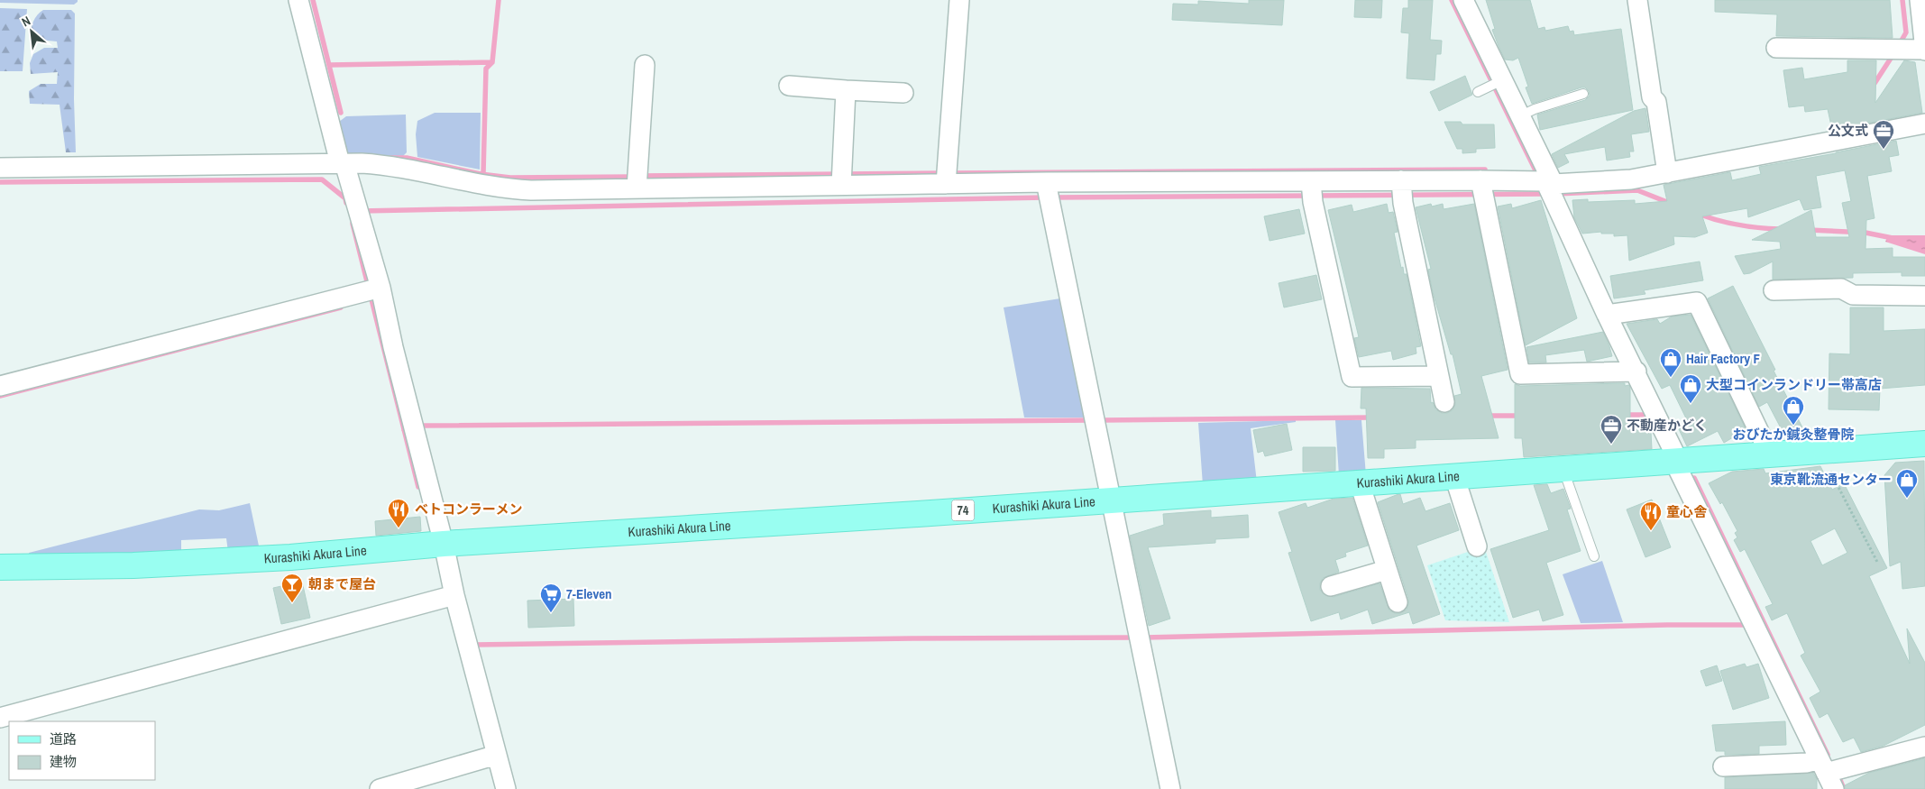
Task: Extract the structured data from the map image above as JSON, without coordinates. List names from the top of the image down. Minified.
{"streets":{"main road":["Kurashiki Akura Line","74"]},"places":{"office":["公文式","不動産かどく"],"shop":["Hair Factory F","大型コインランドリー帯高店","おびたか鍼灸整骨院","東京靴流通センター"],"restaurant":["ベトコンラーメン","童心舎"],"bar":["朝まで屋台"],"supermarket":["7-Eleven"]},"legend":["道路","建物"],"north":"top left"}
